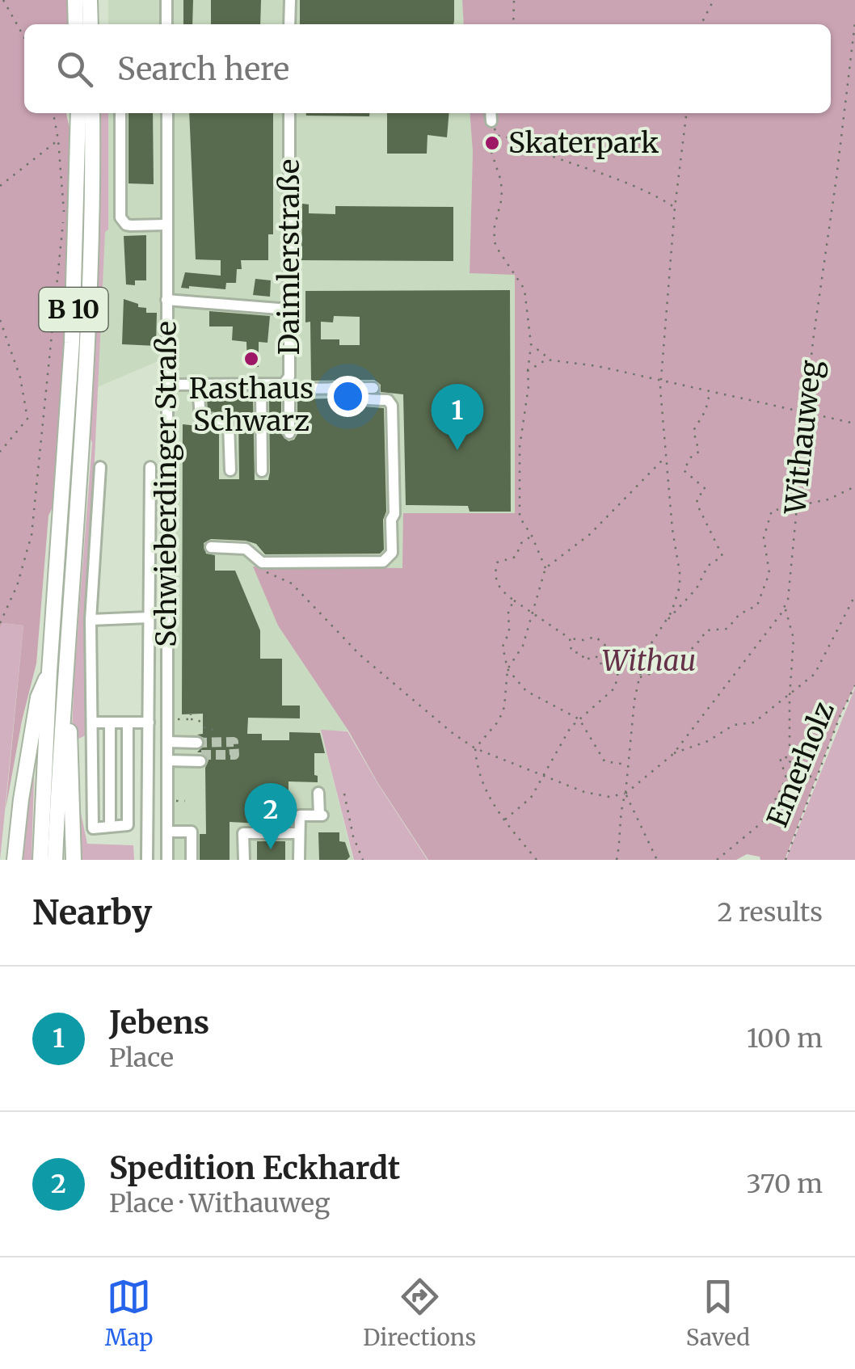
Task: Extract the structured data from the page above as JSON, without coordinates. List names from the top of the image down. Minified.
{"streets":{"highway":["B 10"],"street":["Daimlerstraße","Schwieberdinger Straße"],"path":["Withauweg","Emerholz"]},"crossings":[["Daimlerstraße","Schwieberdinger Straße"]],"parks":["Withau"],"places":["Skaterpark","Rasthaus Schwarz"],"page":{"search":"Search here","pins":["1","2"],"heading":["Nearby","2 results"],"list":[{"mark":"1","name":"Jebens","note":"Place","value":"100 m"},{"mark":"2","name":"Spedition Eckhardt","note":"Place · Withauweg","value":"370 m"}],"nav":["Map","Directions","Saved"]}}
